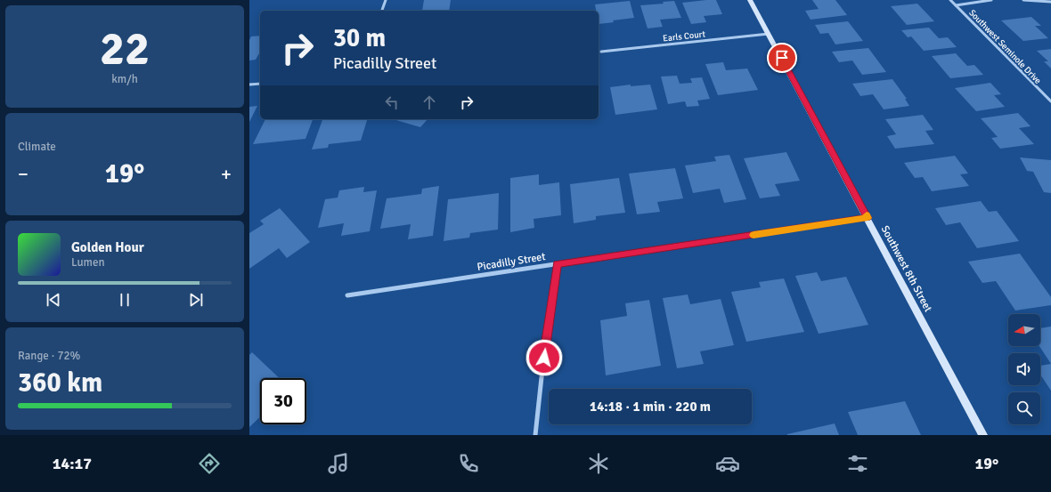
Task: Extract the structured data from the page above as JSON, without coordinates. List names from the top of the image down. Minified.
{"streets":{"street":["Earls Court","Southwest Seminole Drive","Picadilly Street","Southwest 8th Street"]},"crossings":[["Earls Court","Southwest 8th Street"],["Picadilly Street","Southwest 8th Street"]],"north":"left","page":{"tile":[["22","km/h"],"Climate",["Range · 72%","360 km"]],"turn":["30 m","Picadilly Street"],"heat":["−","19°","+"],"song":["Golden Hour","Lumen"],"limit":"30","trip":"14:18 · 1 min · 220 m","tabs":["14:17","19°"]}}
